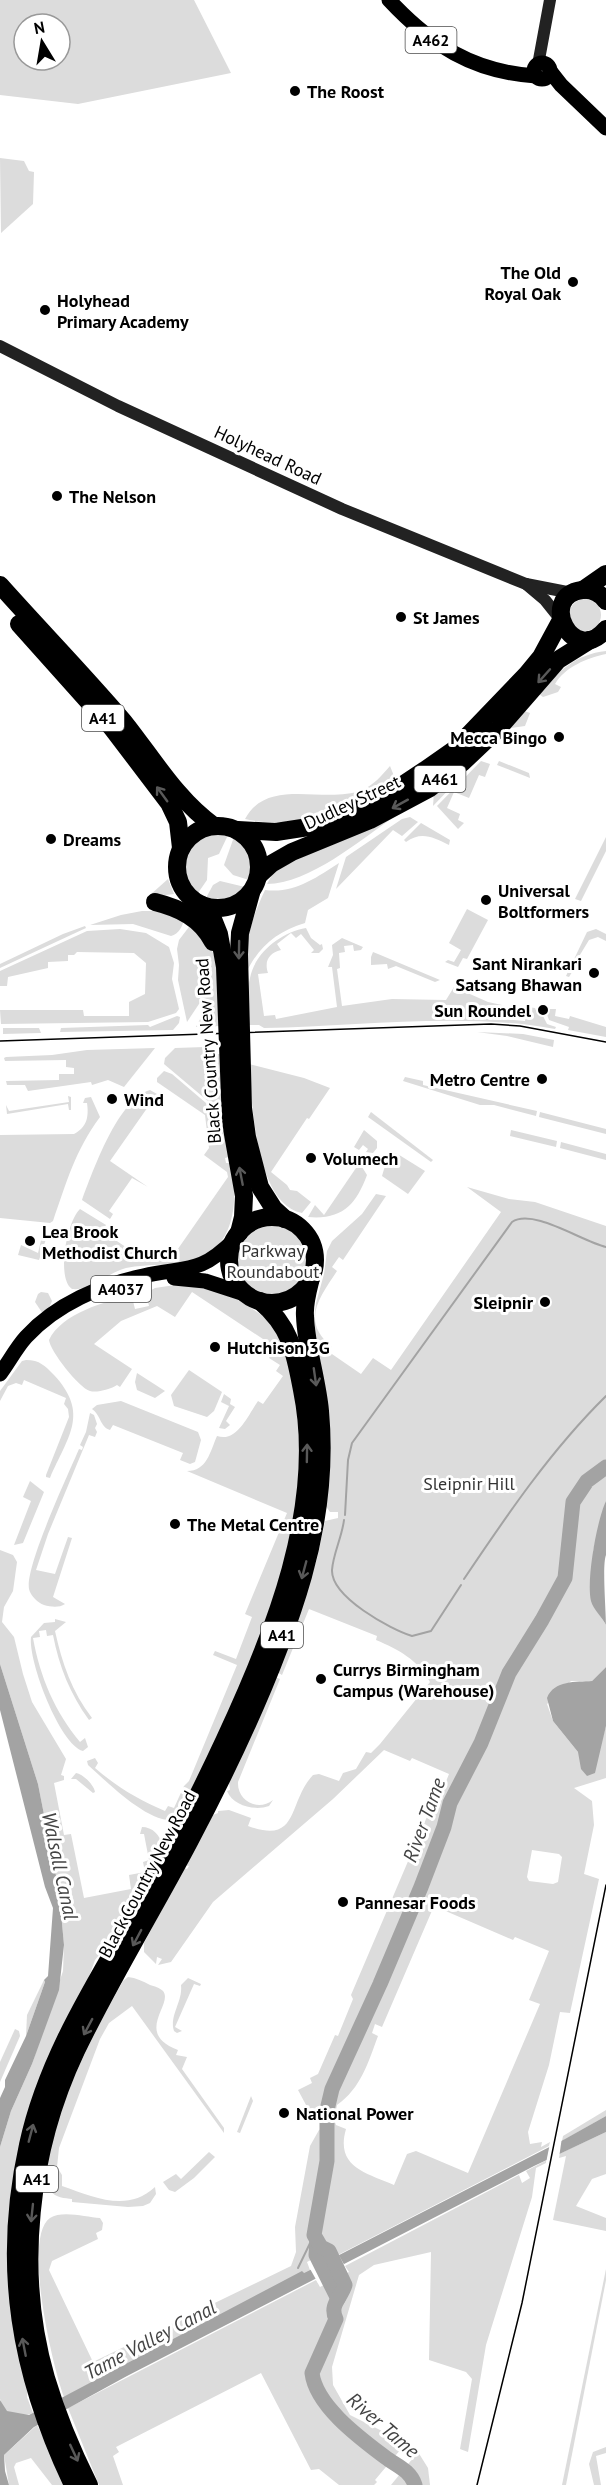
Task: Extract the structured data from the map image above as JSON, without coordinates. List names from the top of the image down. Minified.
{"streets":{"highway":["A41","A461","Dudley Street","Black Country New Road"],"main road":["A462","A4037"],"street":["Holyhead Road"]},"crossings":[["Holyhead Road","Dudley Street"],["A41","Dudley Street"],["A41","Black Country New Road"],["A41","A4037"],["Dudley Street","Black Country New Road"],["Black Country New Road","A4037"]],"water":["River Tame","Walsall Canal","Tame Valley Canal"],"parks":["Parkway Roundabout","Sleipnir Hill"],"places":["The Roost","The Old Royal Oak","Holyhead Primary Academy","The Nelson","St James","Mecca Bingo","Dreams","Universal Boltformers","Sant Nirankari Satsang Bhawan","Sun Roundel","Metro Centre","Wind","Volumech","Lea Brook Methodist Church","Sleipnir","Hutchison 3G","The Metal Centre","Currys Birmingham Campus (Warehouse)","Pannesar Foods","National Power"],"north":"top"}
